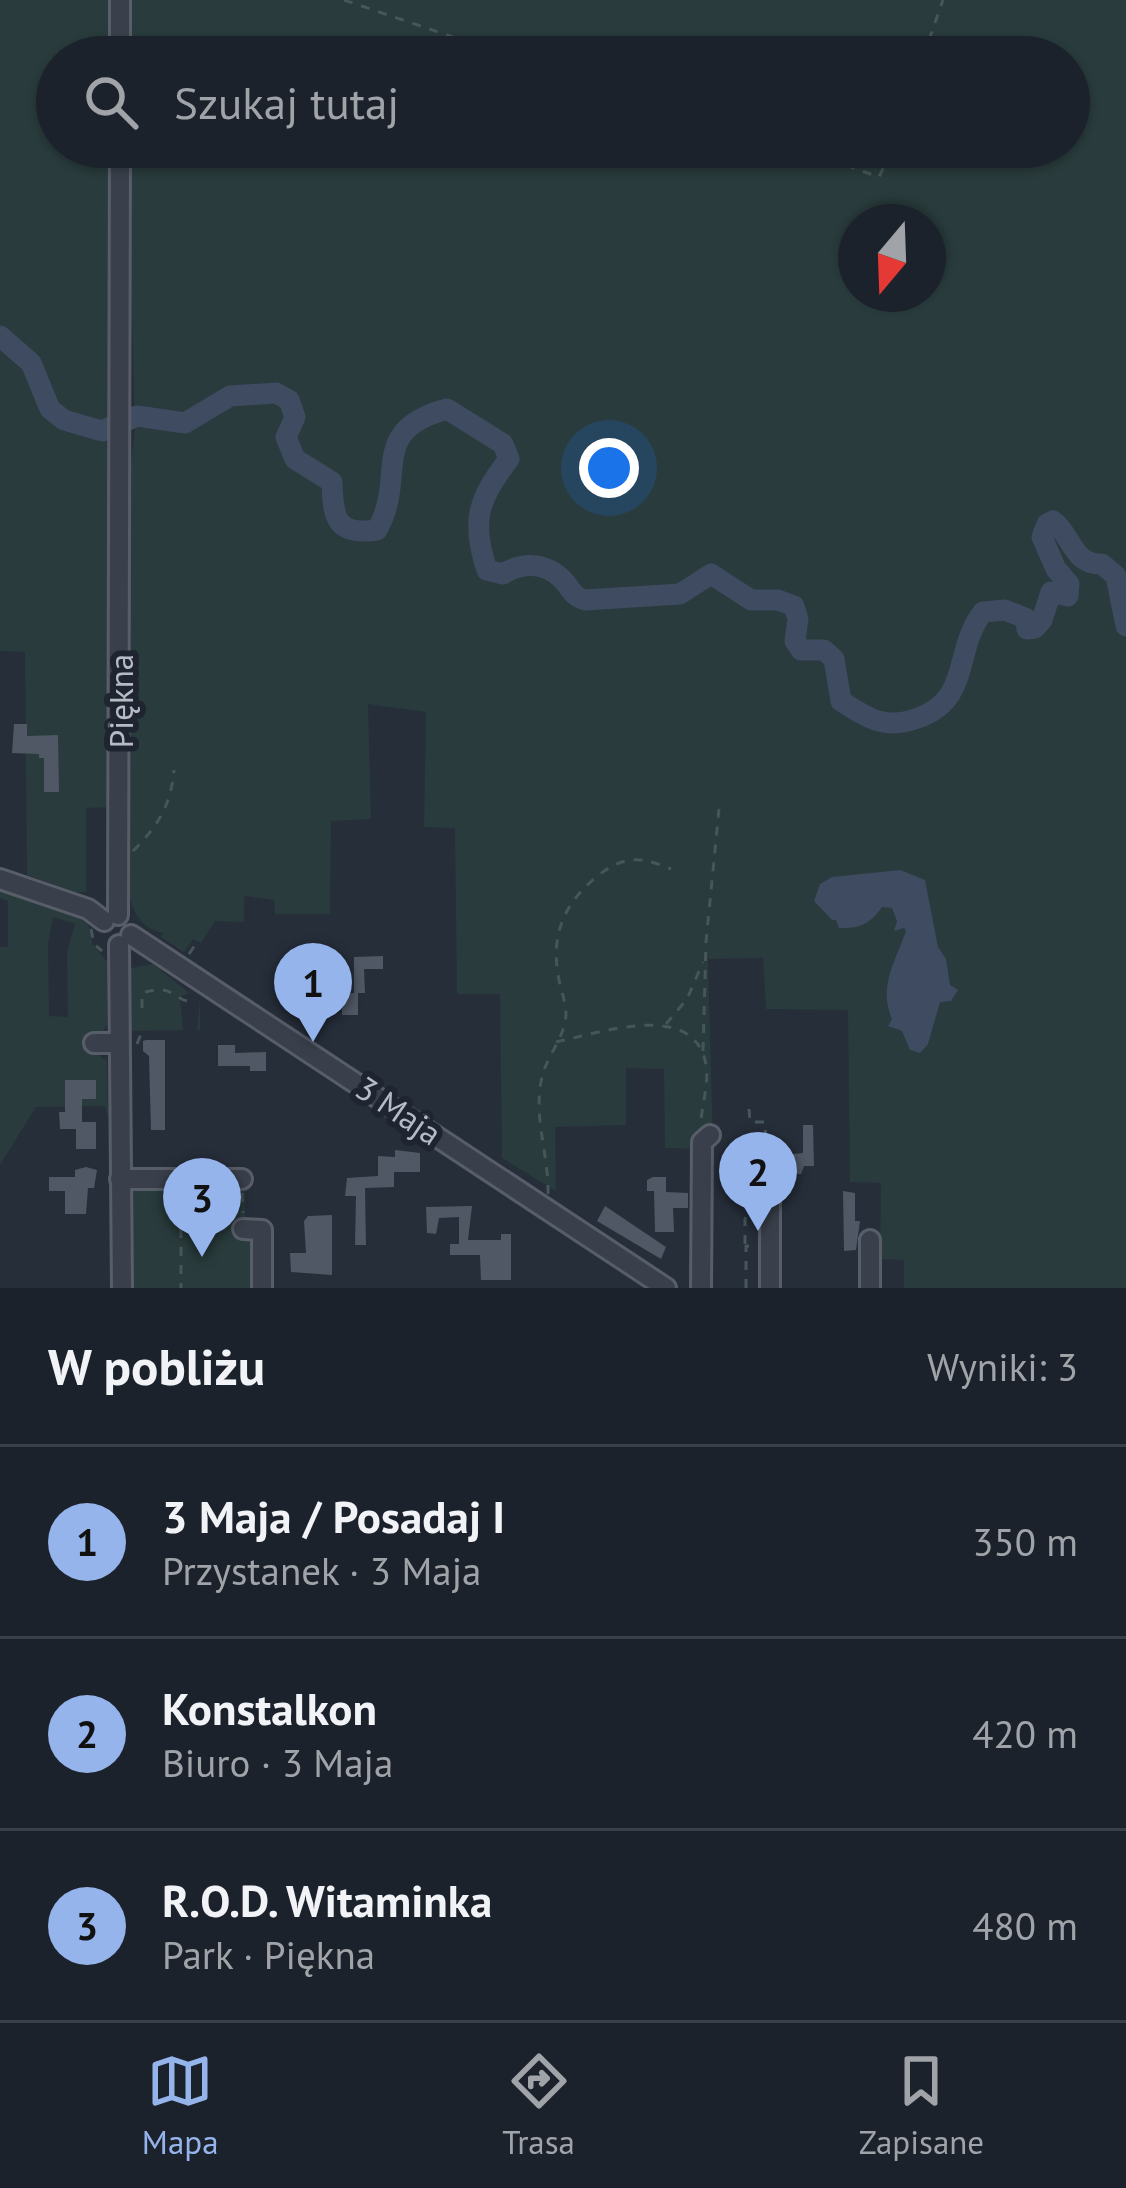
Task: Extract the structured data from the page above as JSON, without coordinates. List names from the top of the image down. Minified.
{"streets":{"street":["Piękna","3 Maja"]},"north":"bottom","page":{"search":"Szukaj tutaj","pins":["1","2","3"],"heading":["W pobliżu","Wyniki: 3"],"list":[{"mark":"1","name":"3 Maja / Posadaj I","note":"Przystanek · 3 Maja","value":"350 m"},{"mark":"2","name":"Konstalkon","note":"Biuro · 3 Maja","value":"420 m"},{"mark":"3","name":"R.O.D. Witaminka","note":"Park · Piękna","value":"480 m"}],"nav":["Mapa","Trasa","Zapisane"]}}
